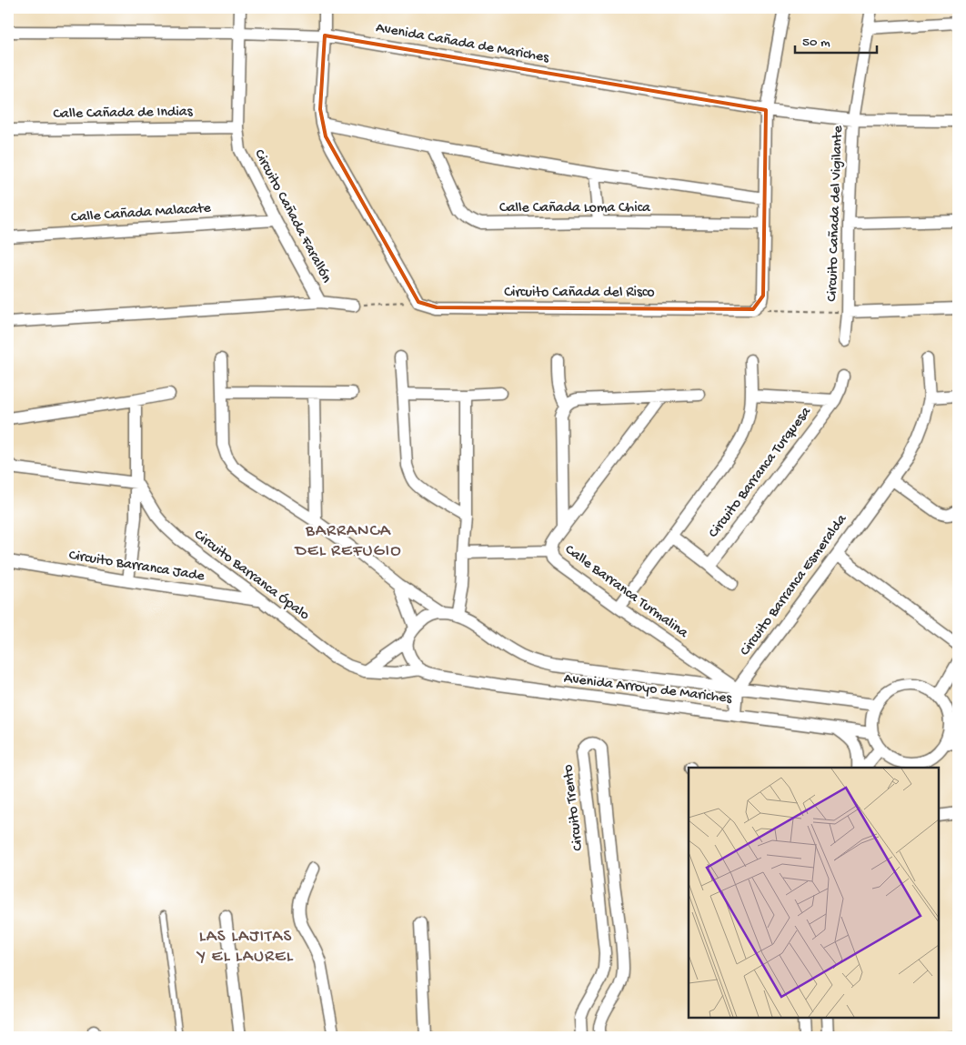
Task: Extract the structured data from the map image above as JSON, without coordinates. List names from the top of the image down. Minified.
{"streets":{"street":["Avenida Cañada de Mariches","Calle Cañada de Indias","Calle Cañada Loma Chica","Calle Cañada Malacate","Circuito Cañada del Vigilante","Circuito Cañada Farallón","Circuito Cañada del Risco","Circuito Barranca Turquesa","Circuito Barranca Jade","Circuito Barranca Ópalo","Circuito Barranca Esmeralda","Calle Barranca Turmalina","Avenida Arroyo de Mariches","Circuito Trento"]},"crossings":[["Avenida Cañada de Mariches","Circuito Cañada del Vigilante"],["Avenida Cañada de Mariches","Circuito Cañada Farallón"],["Calle Cañada de Indias","Circuito Cañada Farallón"],["Calle Cañada Malacate","Circuito Cañada Farallón"],["Circuito Barranca Jade","Circuito Barranca Ópalo"],["Circuito Barranca Ópalo","Avenida Arroyo de Mariches"],["Circuito Barranca Esmeralda","Calle Barranca Turmalina"],["Circuito Barranca Esmeralda","Avenida Arroyo de Mariches"],["Calle Barranca Turmalina","Avenida Arroyo de Mariches"]],"districts":["BARRANCA DEL REFUGIO","LAS LAJITAS Y EL LAUREL"],"scale_bar":"50 m"}
